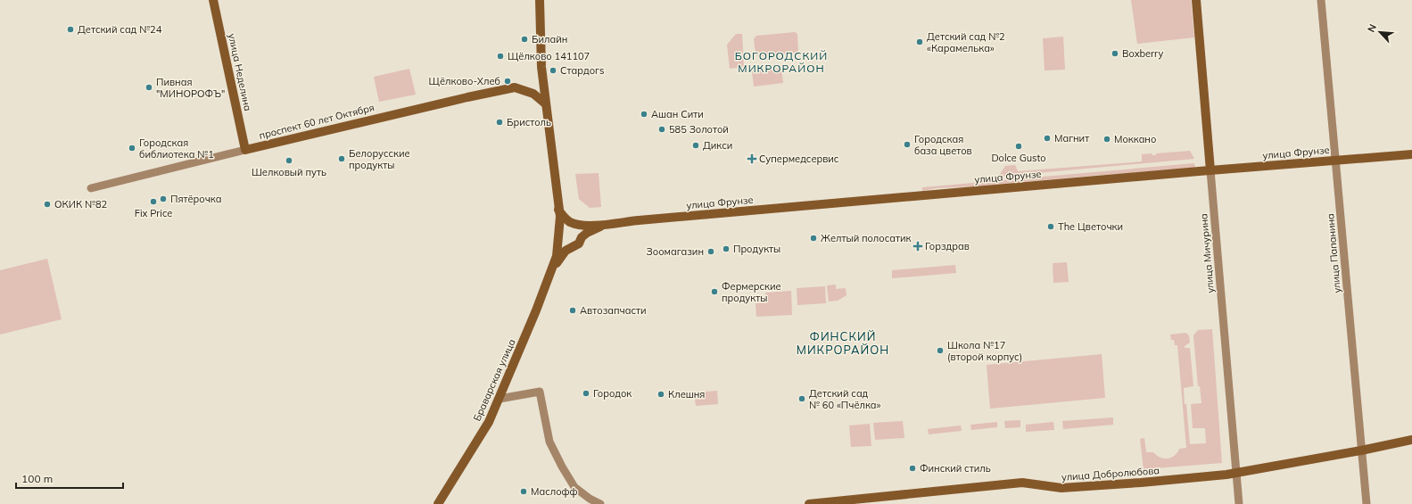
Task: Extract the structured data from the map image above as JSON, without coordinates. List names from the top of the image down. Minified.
{"streets":{"street":["улица Неделина","проспект 60 лет Октября","улица Фрунзе","улица Мичурина","улица Папанина","Браварская улица","улица Добролюбова"]},"crossings":[["улица Неделина","проспект 60 лет Октября"],["улица Фрунзе","улица Мичурина"],["улица Фрунзе","улица Папанина"],["улица Мичурина","улица Добролюбова"],["улица Папанина","улица Добролюбова"]],"districts":["БОГОРОДСКИЙ МИКРОРАЙОН","ФИНСКИЙ МИКРОРАЙОН"],"places":{"other":["Детский сад №24","Билайн","Детский сад №2 «Карамелька»","Boxberry","Щёлково 141107","Стардогs","Щёлково-Хлеб","Пивная \"МИНОРОФЪ\"","Ашан Сити","Бристоль","585 Золотой","Магнит","Моккано","Городская база цветов","Дикси","Dolce Gusto","Городская библиотека №1","Белорусские продукты","Шелковый путь","Пятёрочка","Fix Price","ОКИК №82","The Цветочки","Желтый полосатик","Продукты","Зоомагазин","Фермерские продукты","Автозапчасти","Школа №17 (второй корпус)","Городок","Клешня","Детский сад № 60 «Пчёлка»","Финский стиль","Маслофф"],"health":["Супермедсервис","Горздрав"]},"scale_bar":"100 m","north":"top left"}
